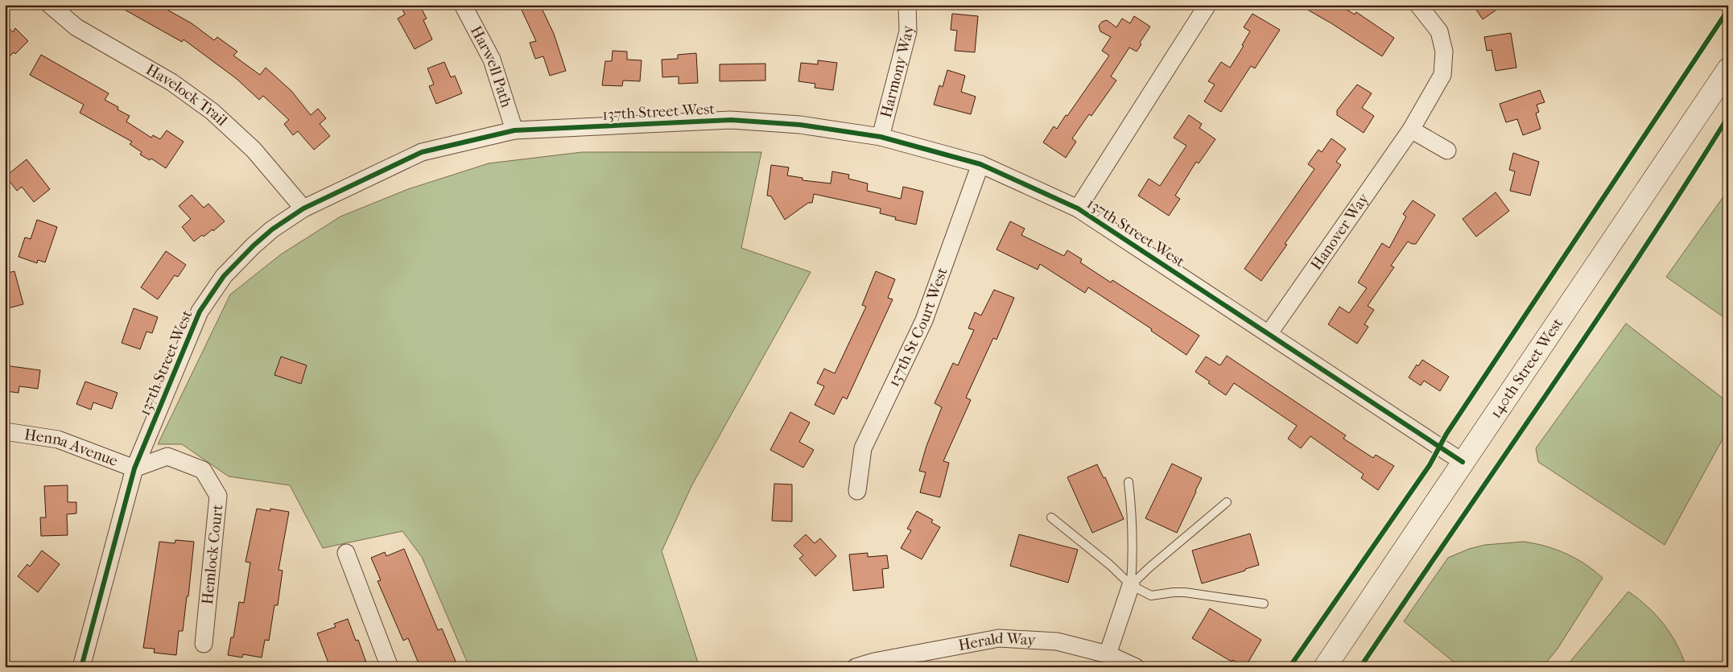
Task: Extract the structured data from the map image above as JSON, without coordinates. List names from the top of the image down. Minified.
{"streets":{"street":["Harwell Path","Harmony Way","Havelock Trail","137th Street West","Hanover Way","137th St Court West","140th Street West","Henna Avenue","Hemlock Court","Herald Way"]},"crossings":[["Harwell Path","137th Street West"],["Harmony Way","137th Street West"],["Havelock Trail","137th Street West"],["137th Street West","Hanover Way"],["137th Street West","137th St Court West"],["137th Street West","140th Street West"],["137th Street West","Henna Avenue"],["137th Street West","Hemlock Court"],["Henna Avenue","Hemlock Court"]]}
